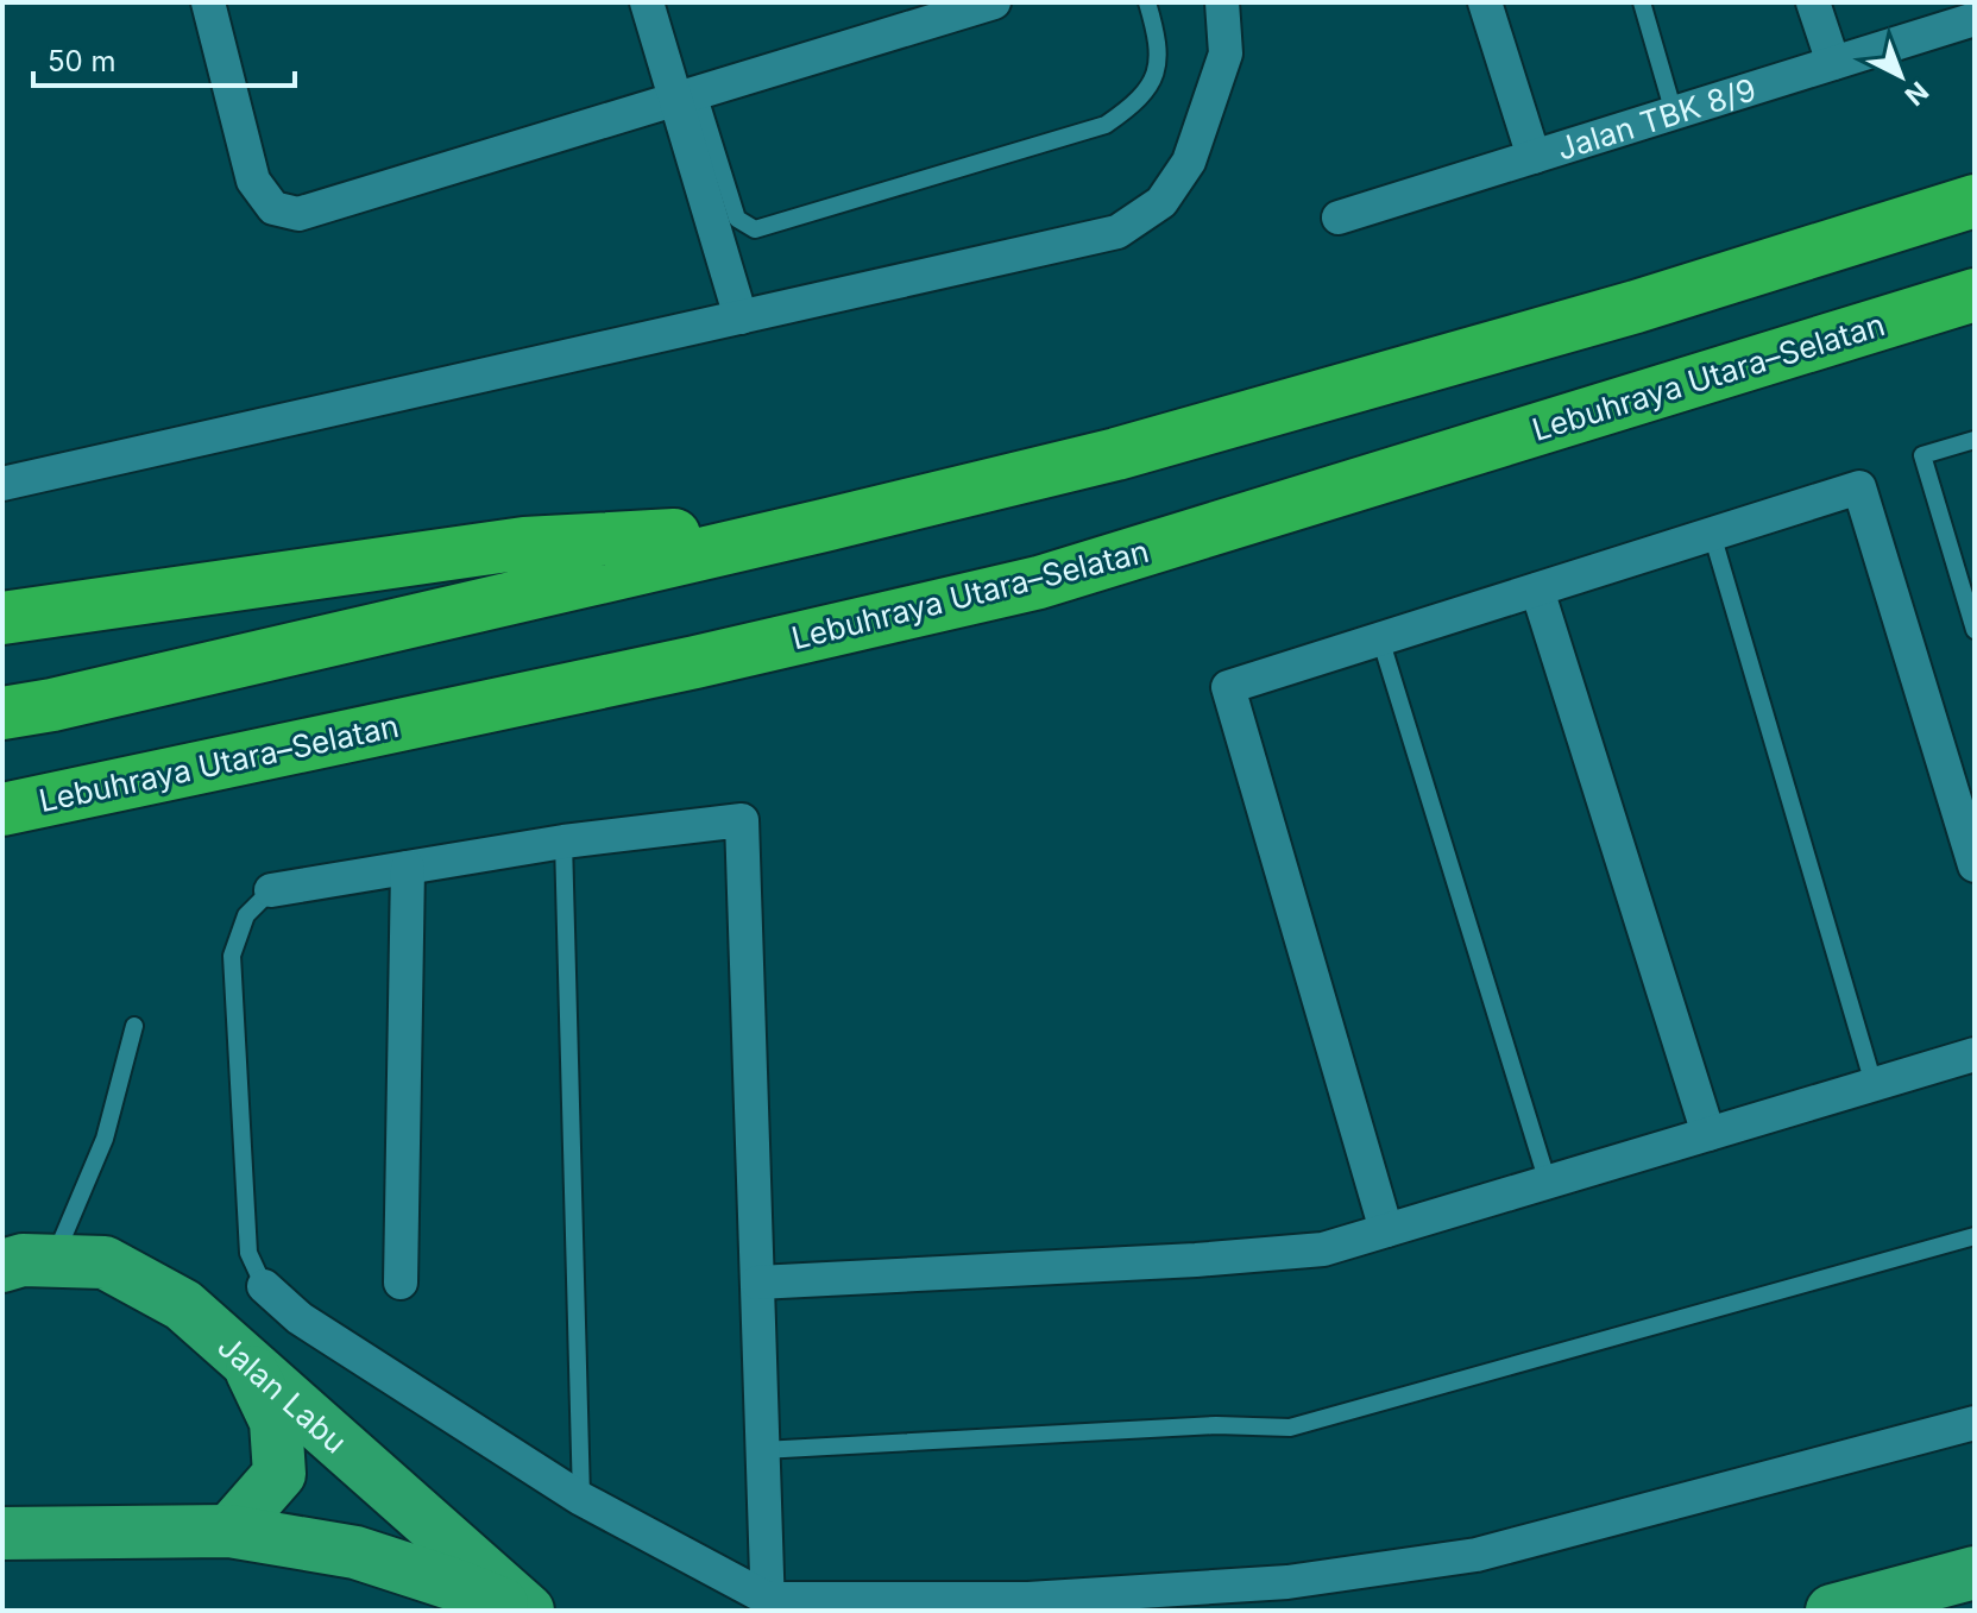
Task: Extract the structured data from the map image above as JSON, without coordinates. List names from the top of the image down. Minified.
{"streets":{"highway":["Lebuhraya Utara–Selatan"],"main road":["Jalan Labu"],"street":["Jalan TBK 8/9"]},"scale_bar":"50 m","north":"bottom right"}
